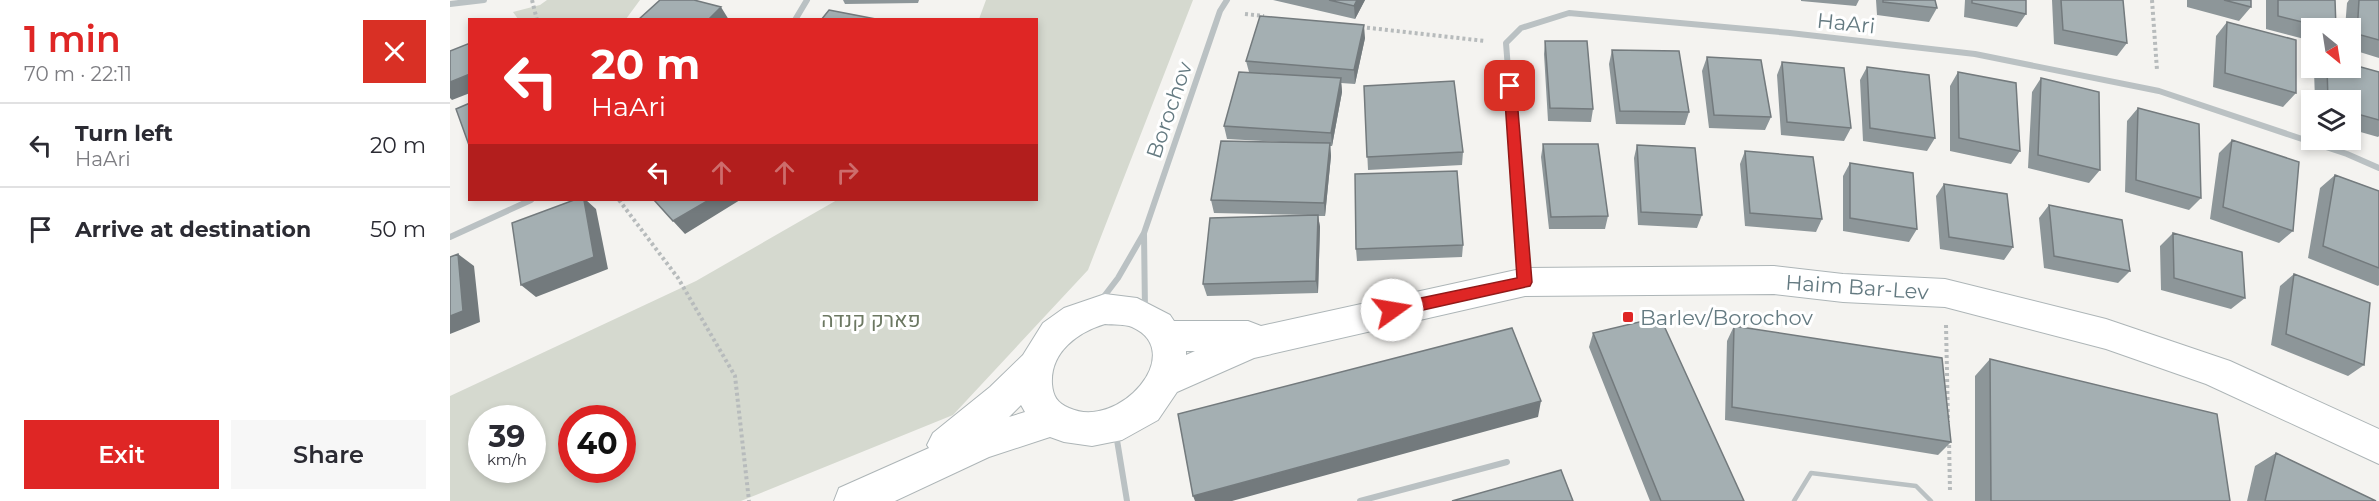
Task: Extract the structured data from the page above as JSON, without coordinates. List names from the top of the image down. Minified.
{"streets":{"street":["HaAri","Borochov","Haim Bar-Lev"]},"crossings":[["Borochov","Haim Bar-Lev"]],"parks":["פארק קנדה"],"places":{"transit":["Barlev/Borochov"]},"north":"bottom right","page":{"heading":["1 min","70 m · 22:11"],"turn":["20 m","HaAri"],"list":[{"name":"Turn left","note":"HaAri","value":"20 m"},{"name":"Arrive at destination","value":"50 m"}],"speed":"39 km/h","limit":"40","buttons":["Exit","Share"]}}
